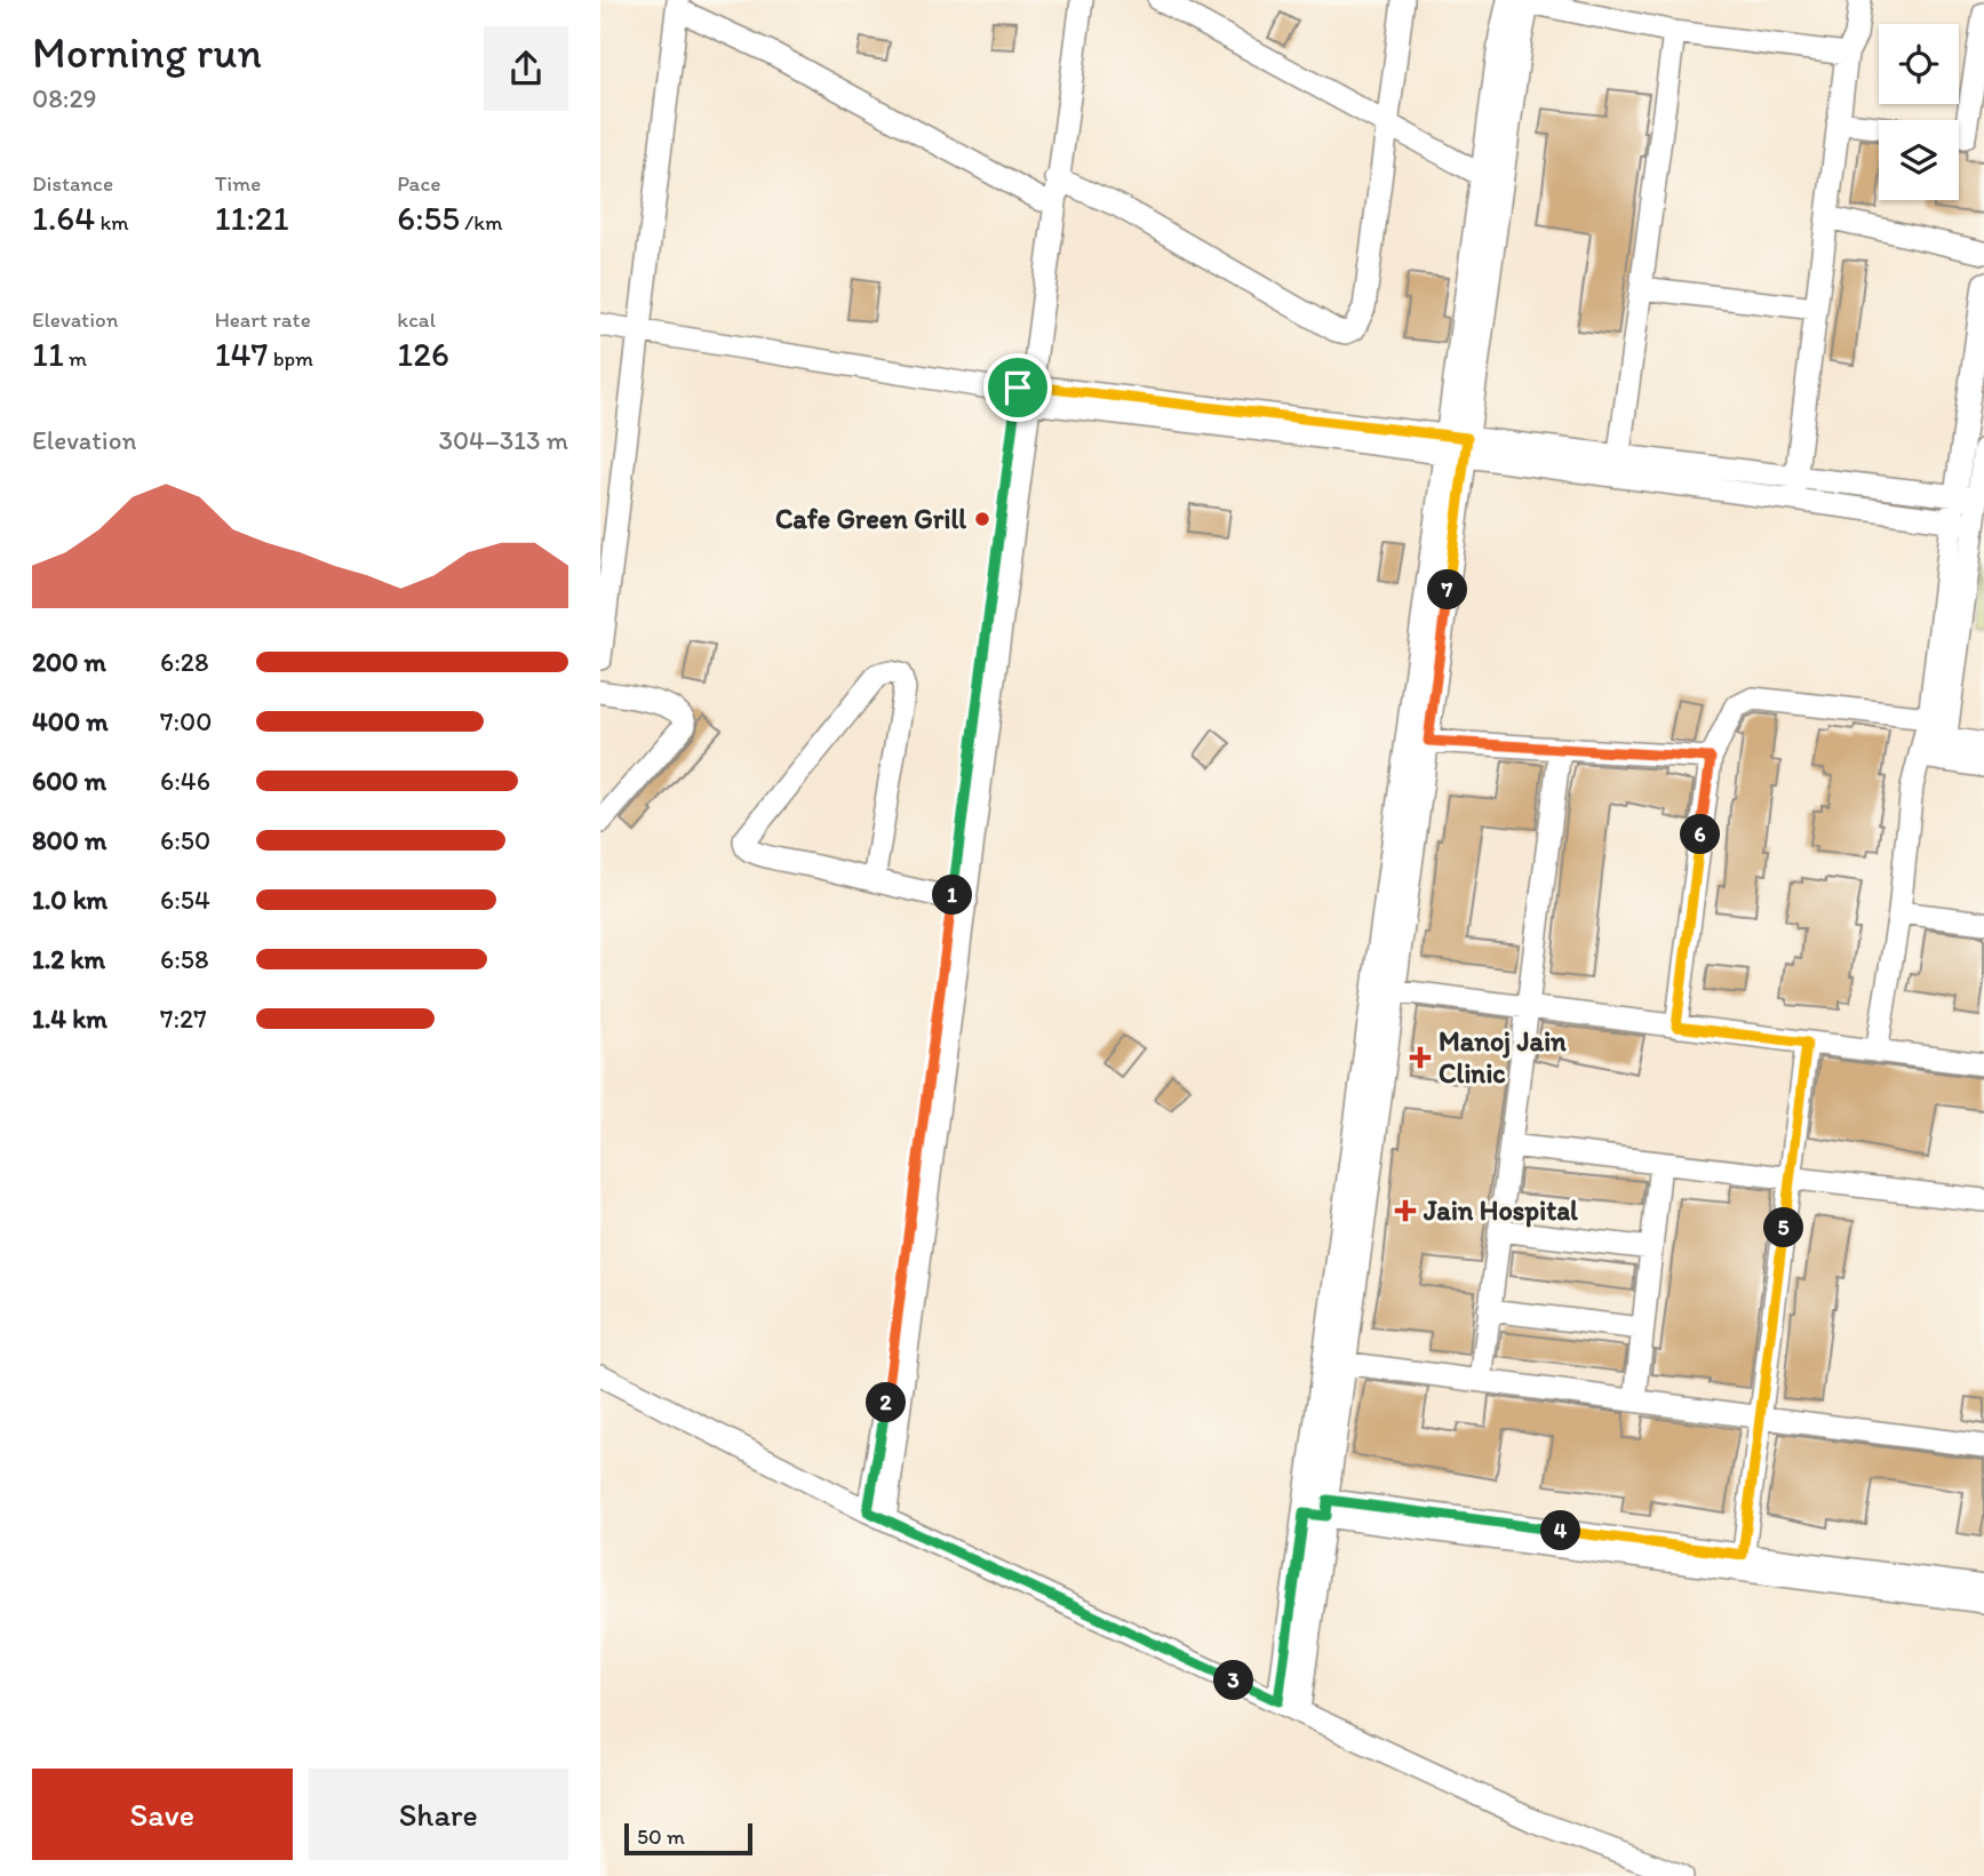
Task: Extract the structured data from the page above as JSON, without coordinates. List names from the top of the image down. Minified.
{"places":{"other":["Cafe Green Grill"],"health":["Manoj Jain Clinic","Jain Hospital"]},"scale_bar":"50 m","page":{"heading":["Morning run","08:29"],"stats":[["Distance","1.64 km"],["Time","11:21"],["Pace","6:55 /km"],["Elevation","11 m"],["Heart rate","147 bpm"],["kcal","126"]],"chart":["Elevation","304–313 m"],"pins":["7","6","1","5","2","4","3"],"list":[{"name":"200 m","note":"6:28"},{"name":"400 m","note":"7:00"},{"name":"600 m","note":"6:46"},{"name":"800 m","note":"6:50"},{"name":"1.0 km","note":"6:54"},{"name":"1.2 km","note":"6:58"},{"name":"1.4 km","note":"7:27"}],"buttons":["Save","Share"],"scale":"50 m"}}
